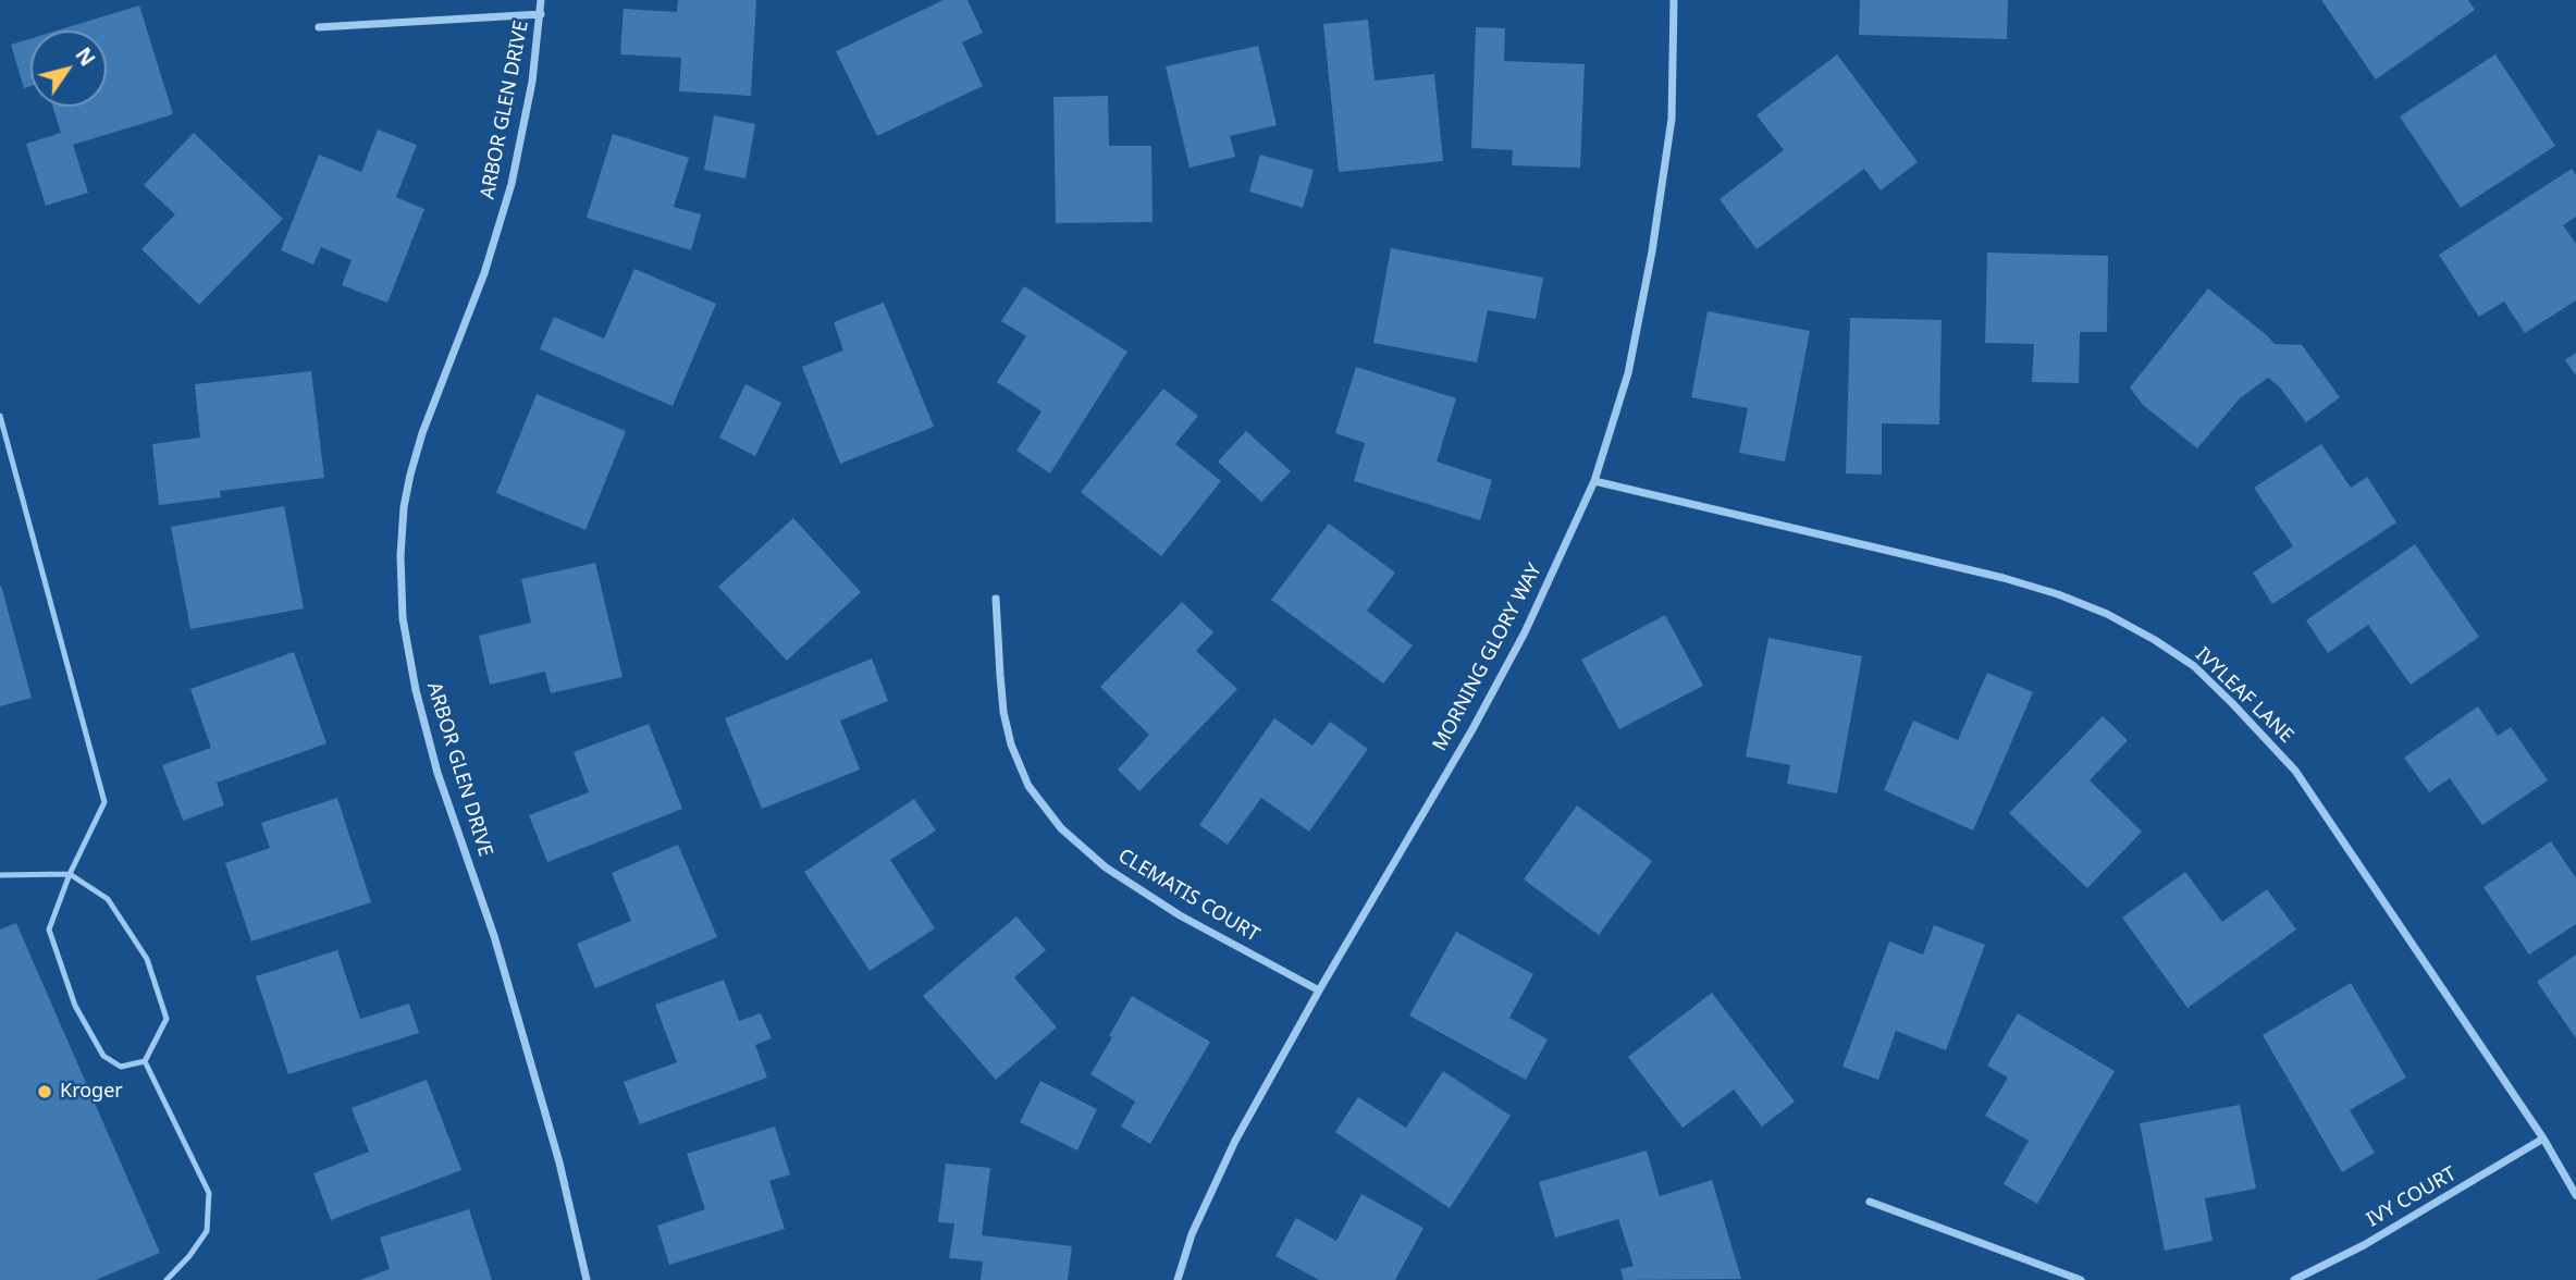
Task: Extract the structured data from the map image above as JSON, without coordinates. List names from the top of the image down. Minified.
{"streets":{"street":["ARBOR GLEN DRIVE","MORNING GLORY WAY","IVYLEAF LANE","CLEMATIS COURT","IVY COURT"]},"crossings":[["MORNING GLORY WAY","IVYLEAF LANE"],["MORNING GLORY WAY","CLEMATIS COURT"],["IVYLEAF LANE","IVY COURT"]],"places":["Kroger"],"north":"top right"}
